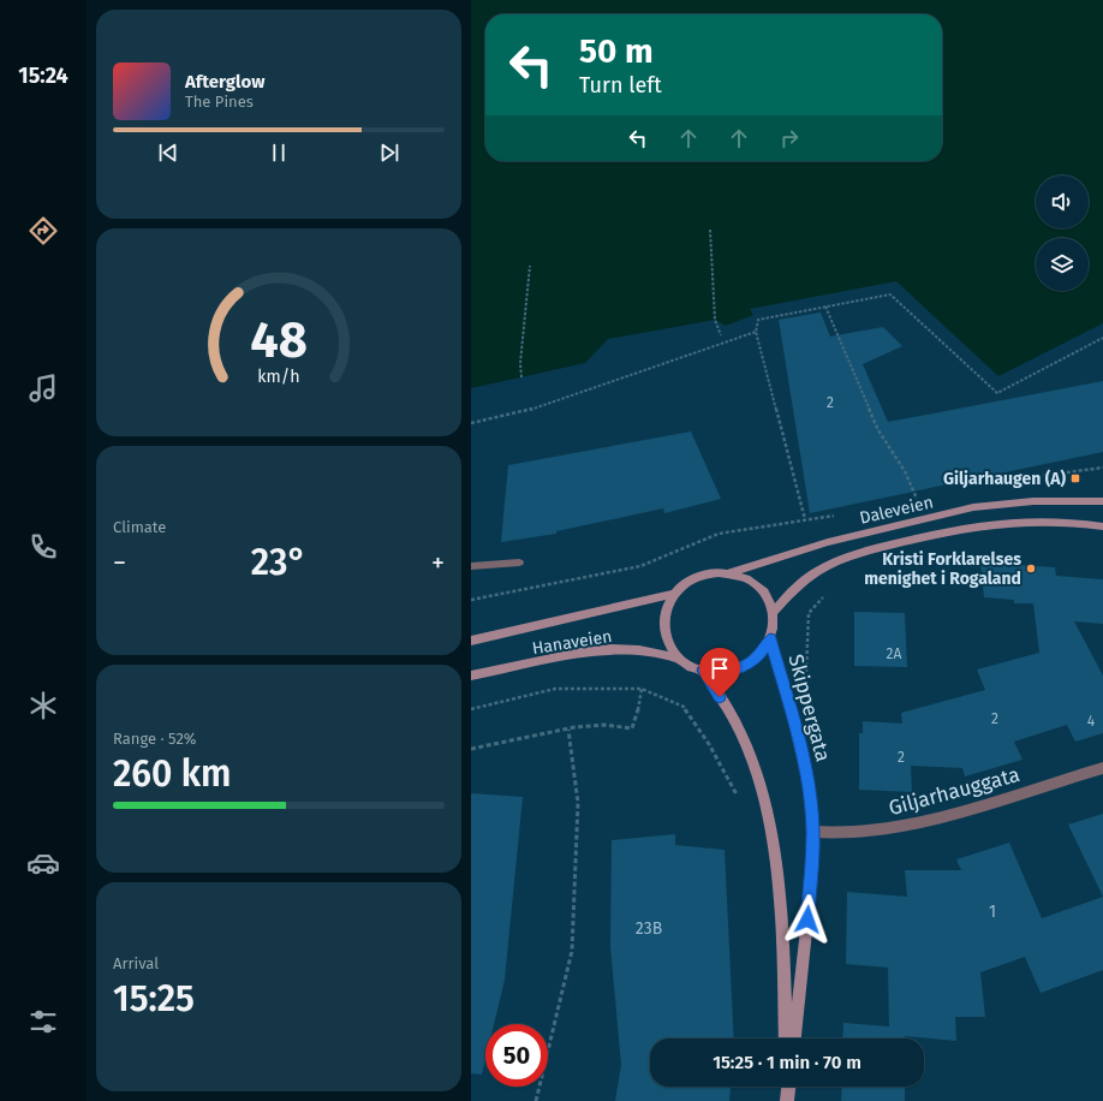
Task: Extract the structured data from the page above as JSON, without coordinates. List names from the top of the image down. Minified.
{"streets":{"main road":["Daleveien","Hanaveien","Skippergata"],"street":["Giljarhauggata"]},"crossings":[["Daleveien","Hanaveien"],["Daleveien","Skippergata"],["Hanaveien","Skippergata"],["Skippergata","Giljarhauggata"]],"places":{"transit":["Giljarhaugen (A)"],"other":["Kristi Forklarelses menighet i Rogaland"]},"house_numbers":["2","2A","2","4","2","1","23B"],"page":{"tabs":"15:24","turn":["50 m","Turn left"],"song":["Afterglow","The Pines"],"tile":["Climate",["Range · 52%","260 km"],["Arrival","15:25"]],"heat":["−","23°","+"],"limit":"50","trip":"15:25 · 1 min · 70 m","gauge":["48","km/h"]}}
